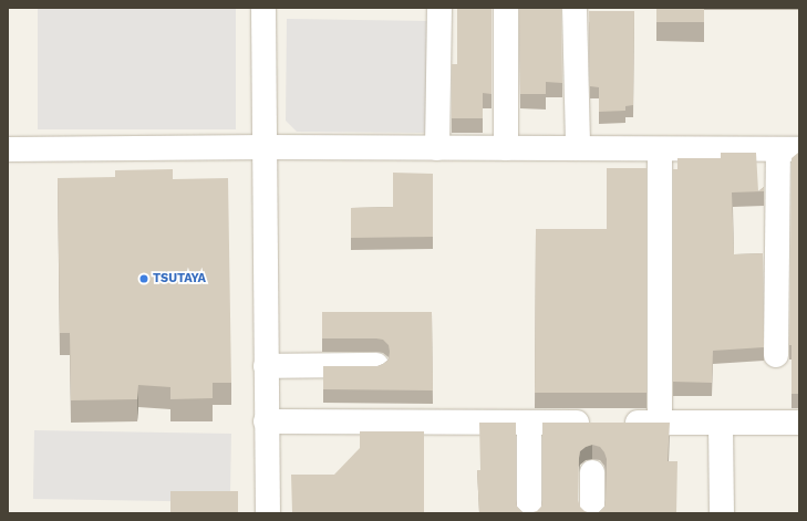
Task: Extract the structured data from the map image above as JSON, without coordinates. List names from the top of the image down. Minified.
{"places":["TSUTAYA"]}
